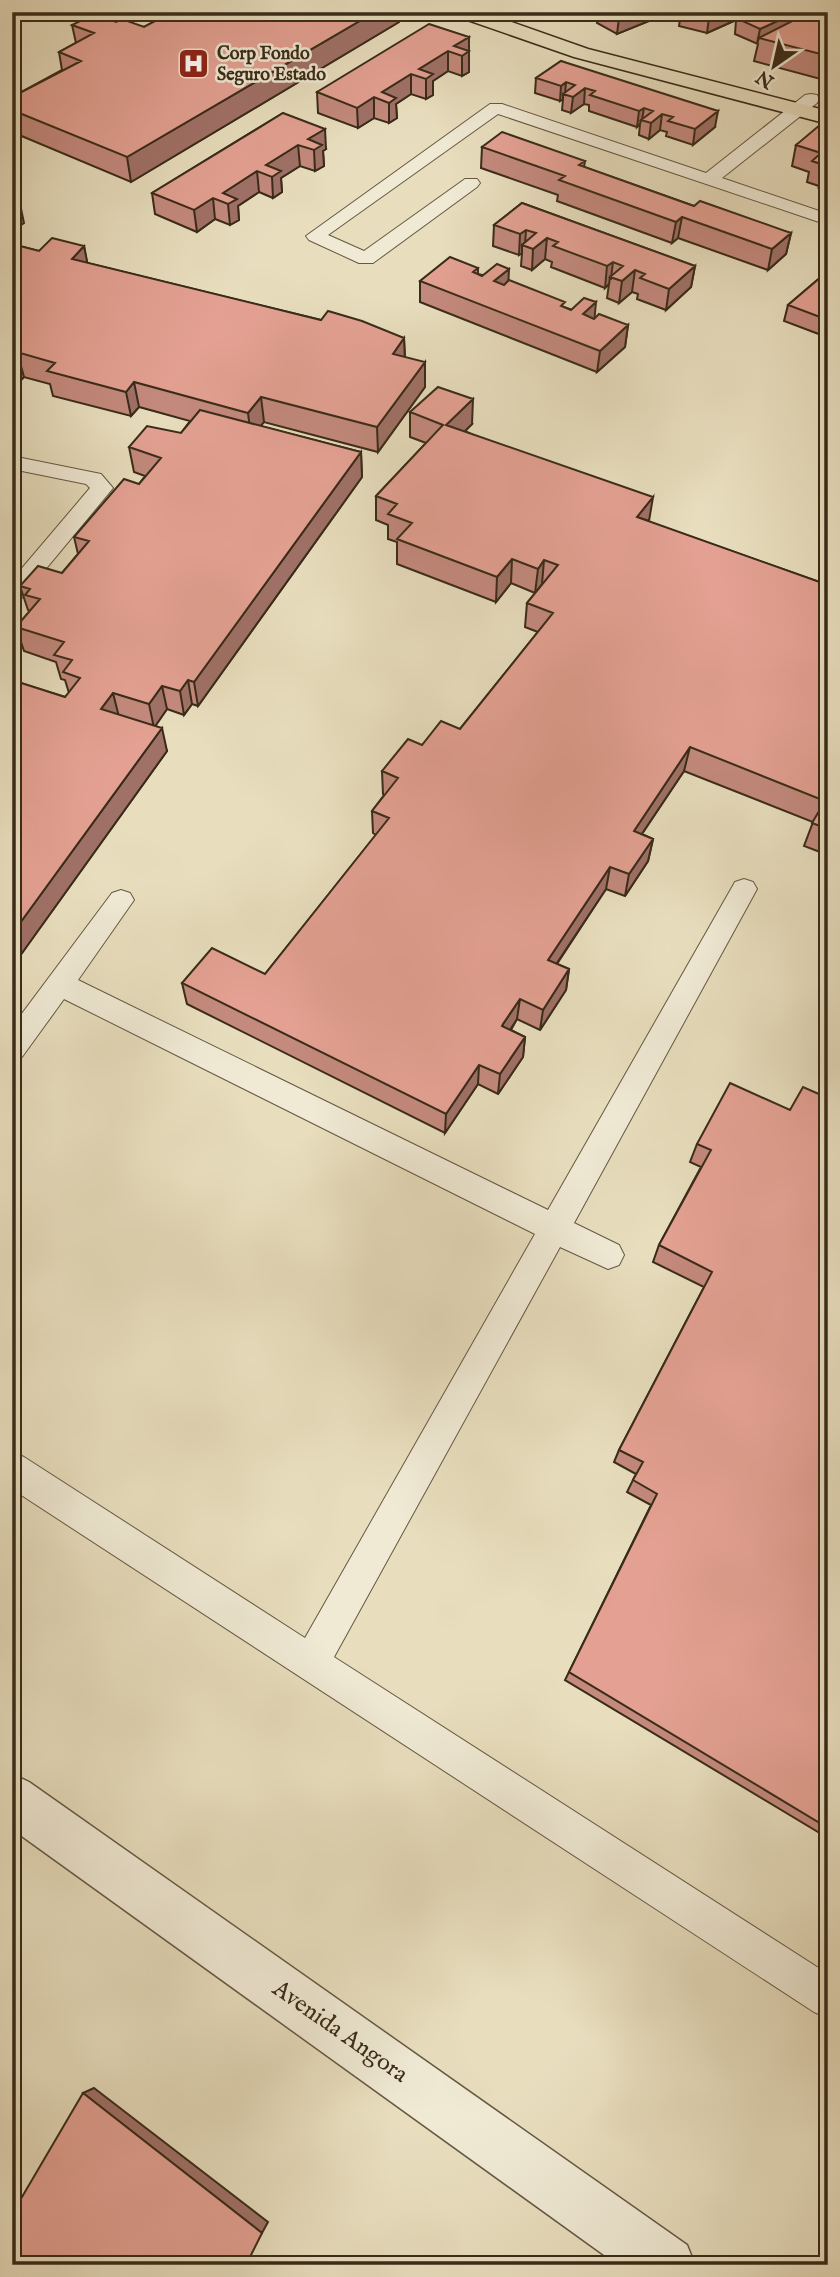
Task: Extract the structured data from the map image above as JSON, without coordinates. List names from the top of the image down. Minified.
{"streets":{"street":["Avenida Angora"]},"places":{"hospital":["Corp Fondo Seguro Estado"]},"north":"bottom left"}
